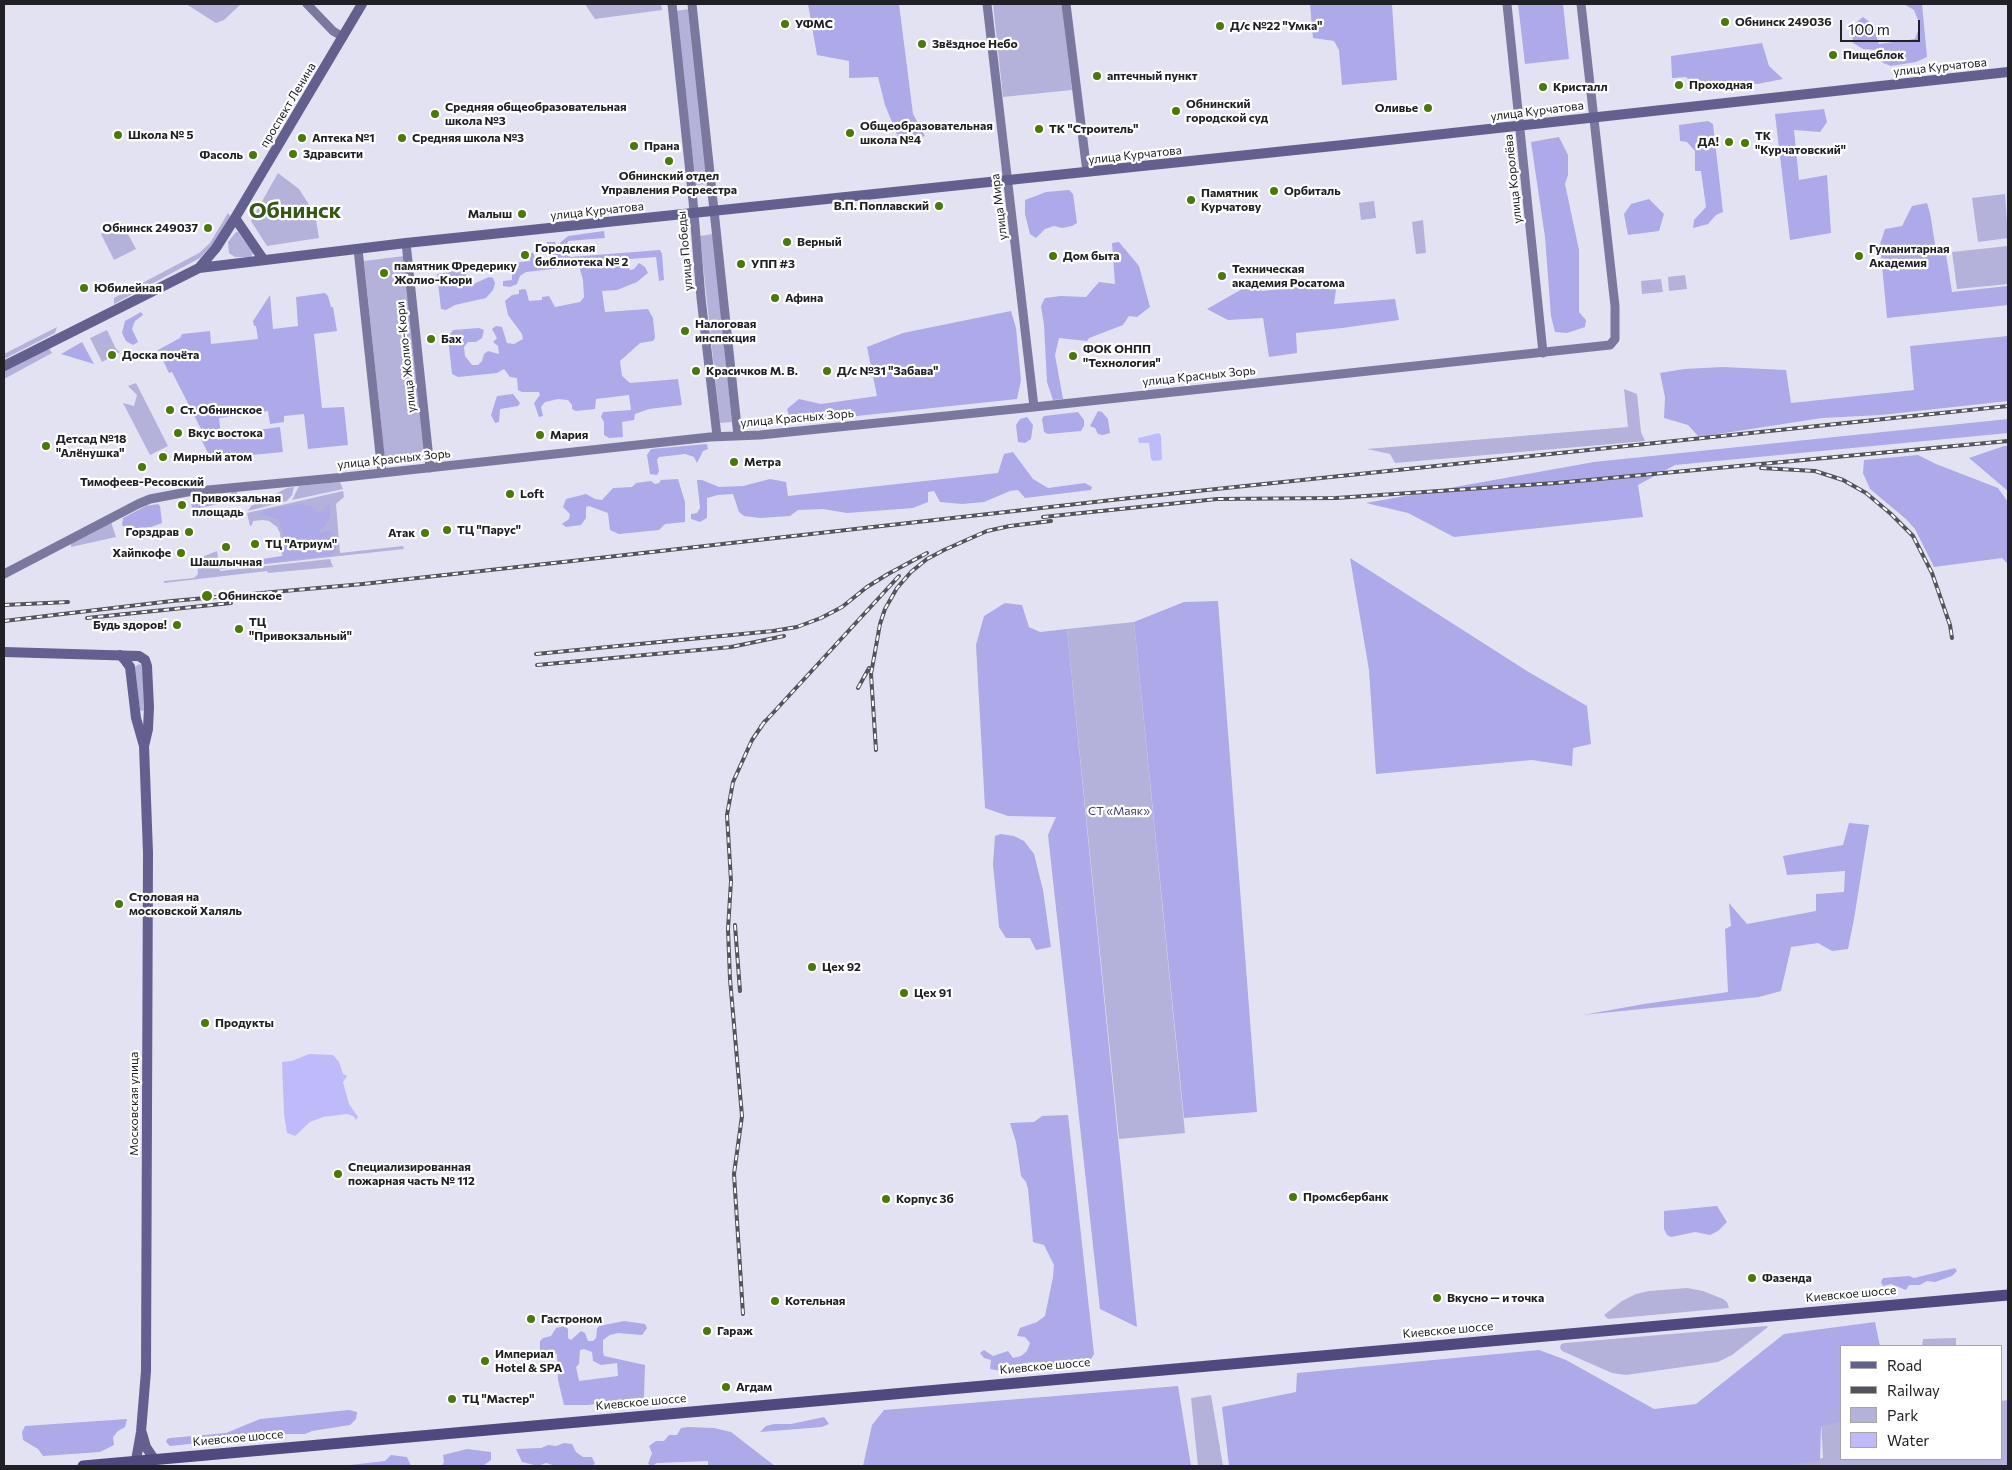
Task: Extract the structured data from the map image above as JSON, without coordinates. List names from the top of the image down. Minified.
{"streets":{"highway":["Киевское шоссе"],"main road":["улица Курчатова","проспект Ленина","Московская улица"],"street":["улица Королёва","улица Мира","улица Победы","улица Жолио-Кюри","улица Красных Зорь"]},"crossings":[["улица Курчатова","проспект Ленина"],["улица Курчатова","улица Королёва"],["улица Курчатова","улица Мира"],["улица Курчатова","улица Победы"],["улица Курчатова","улица Жолио-Кюри"],["улица Курчатова","улица Красных Зорь"],["улица Королёва","улица Красных Зорь"],["улица Мира","улица Красных Зорь"],["улица Победы","улица Красных Зорь"],["улица Жолио-Кюри","улица Красных Зорь"],["Московская улица","Киевское шоссе"]],"districts":["Обнинск"],"parks":["СТ «Маяк»"],"places":["Обнинск 249036","УФМС","Д/с №22 \"Умка\"","Звёздное Небо","Пищеблок","аптечный пункт","Проходная","Кристалл","Оливье","Обнинский городской суд","Средняя общеобразовательная школа №3","ТК \"Строитель\"","Общеобразовательная школа №4","Школа № 5","Аптека №1","Средняя школа №3","ДА!","ТК \"Курчатовский\"","Прана","Здравсити","Фасоль","Обнинский отдел Управления Росреестра","Орбиталь","Памятник Курчатову","В.П. Поплавский","Малыш","Обнинск 249037","Верный","Городская библиотека № 2","Дом быта","Гуманитарная Академия","УПП #3","памятник Фредерику Жолио-Кюри","Техническая академия Росатома","Юбилейная","Афина","Налоговая инспекция","Бах","Доска почёта","ФОК ОНПП \"Технология\"","Красичков М. В.","Д/с №31 \"Забава\"","Ст. Обнинское","Вкус востока","Мария","Детсад №18 \"Алёнушка\"","Мирный атом","Метра","Тимофеев-Ресовский","Loft","Привокзальная площадь","ТЦ \"Парус\"","Горздрав","Атак","ТЦ \"Атриум\"","Шашлычная","Хайпкофе","Обнинское","Будь здоров!","ТЦ \"Привокзальный\"","Столовая на московской Халяль","Цех 92","Цех 91","Продукты","Специализированная пожарная часть № 112","Промсбербанк","Корпус 3б","Фазенда","Вкусно — и точка","Котельная","Гастроном","Гараж","Империал Hotel & SPA","Агдам","ТЦ \"Мастер\""],"legend":["Road","Railway","Park","Water"],"scale_bar":"100 m"}
